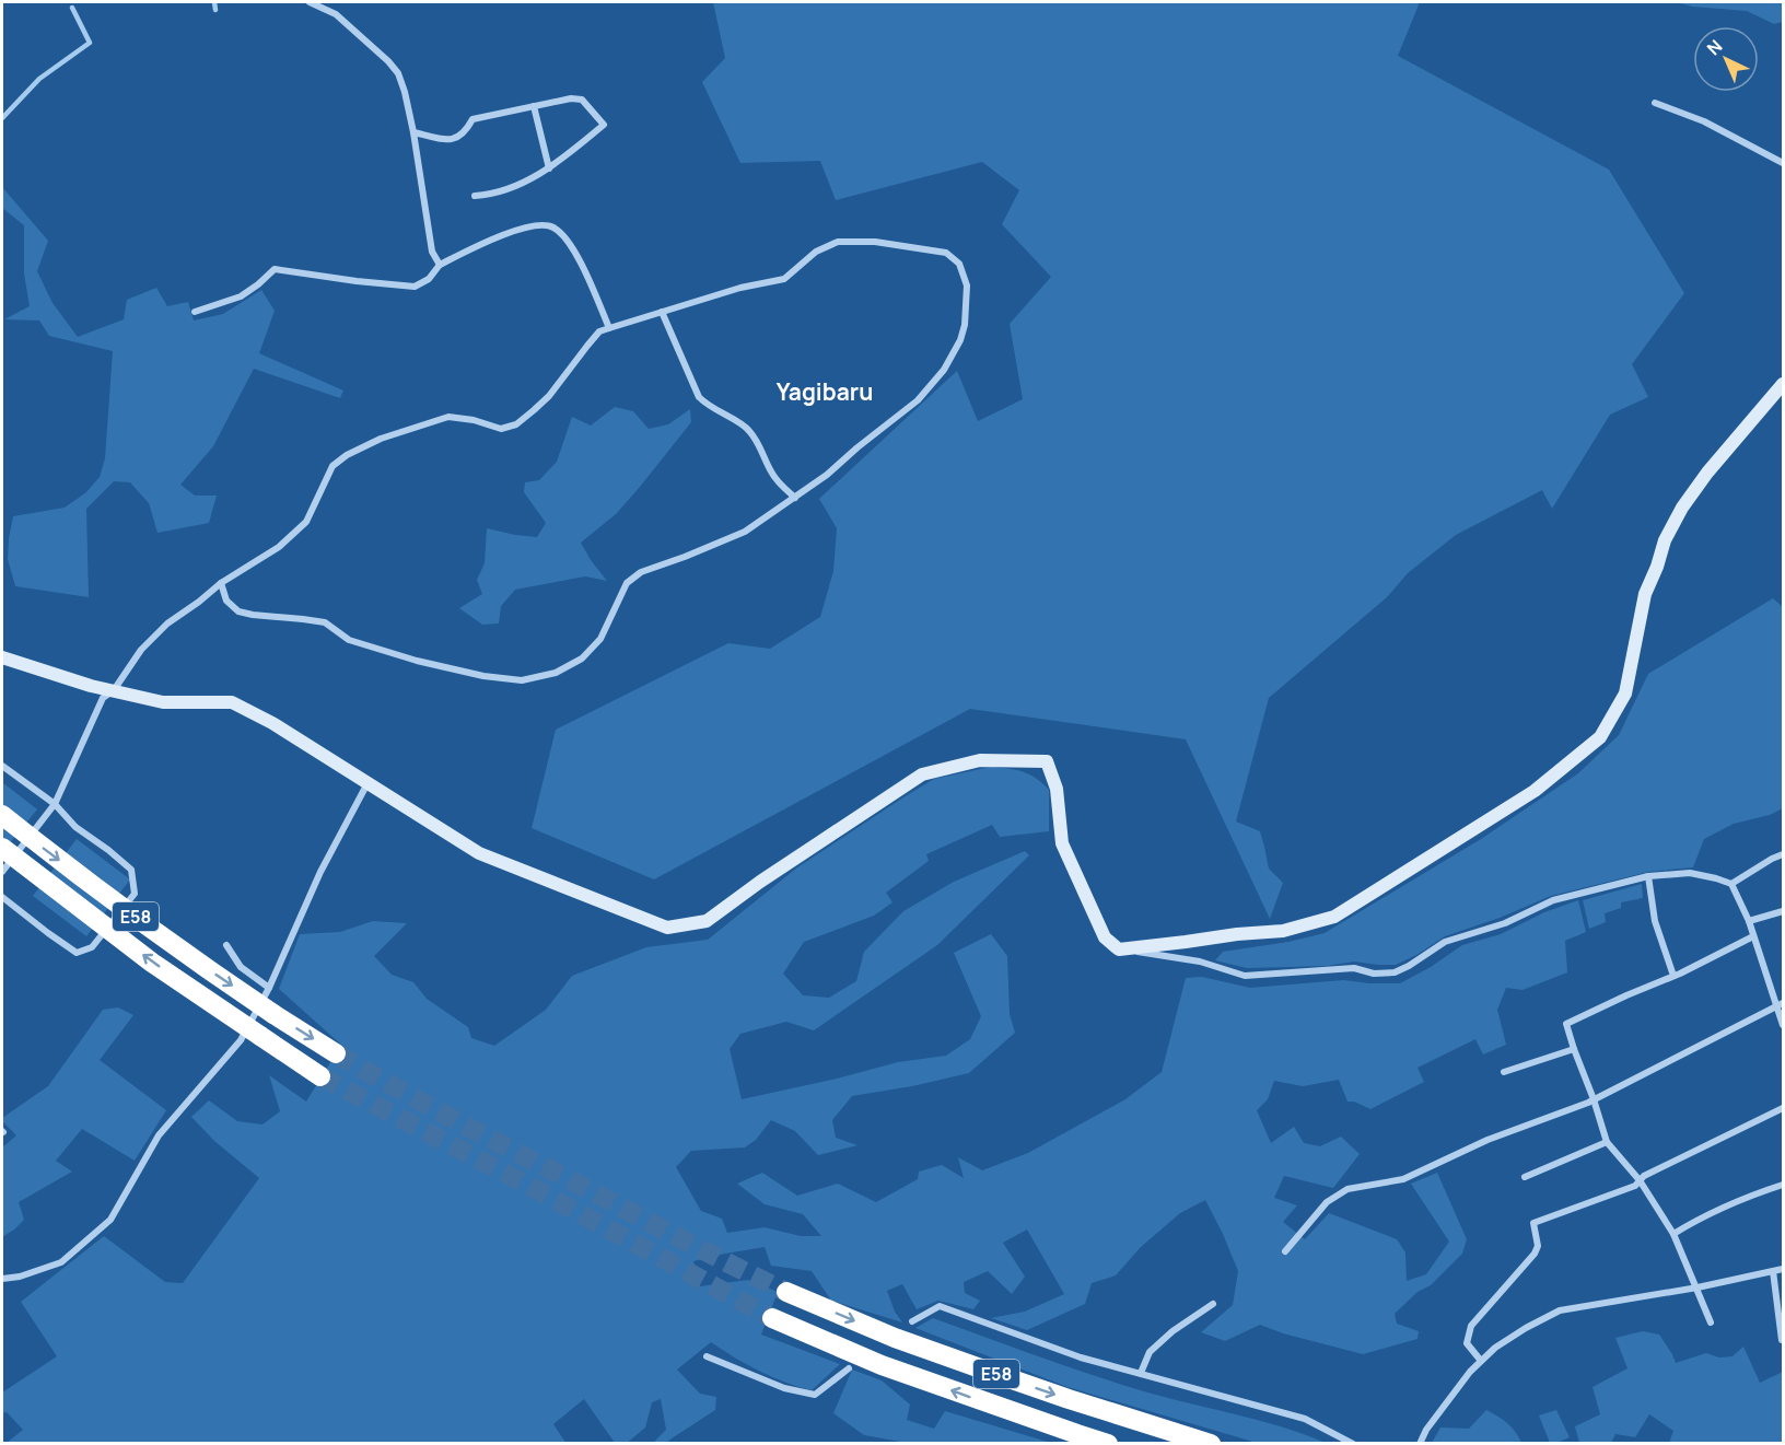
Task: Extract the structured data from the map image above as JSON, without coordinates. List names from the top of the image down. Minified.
{"streets":{"highway":["E58"]},"districts":["Yagibaru"],"north":"top left"}
